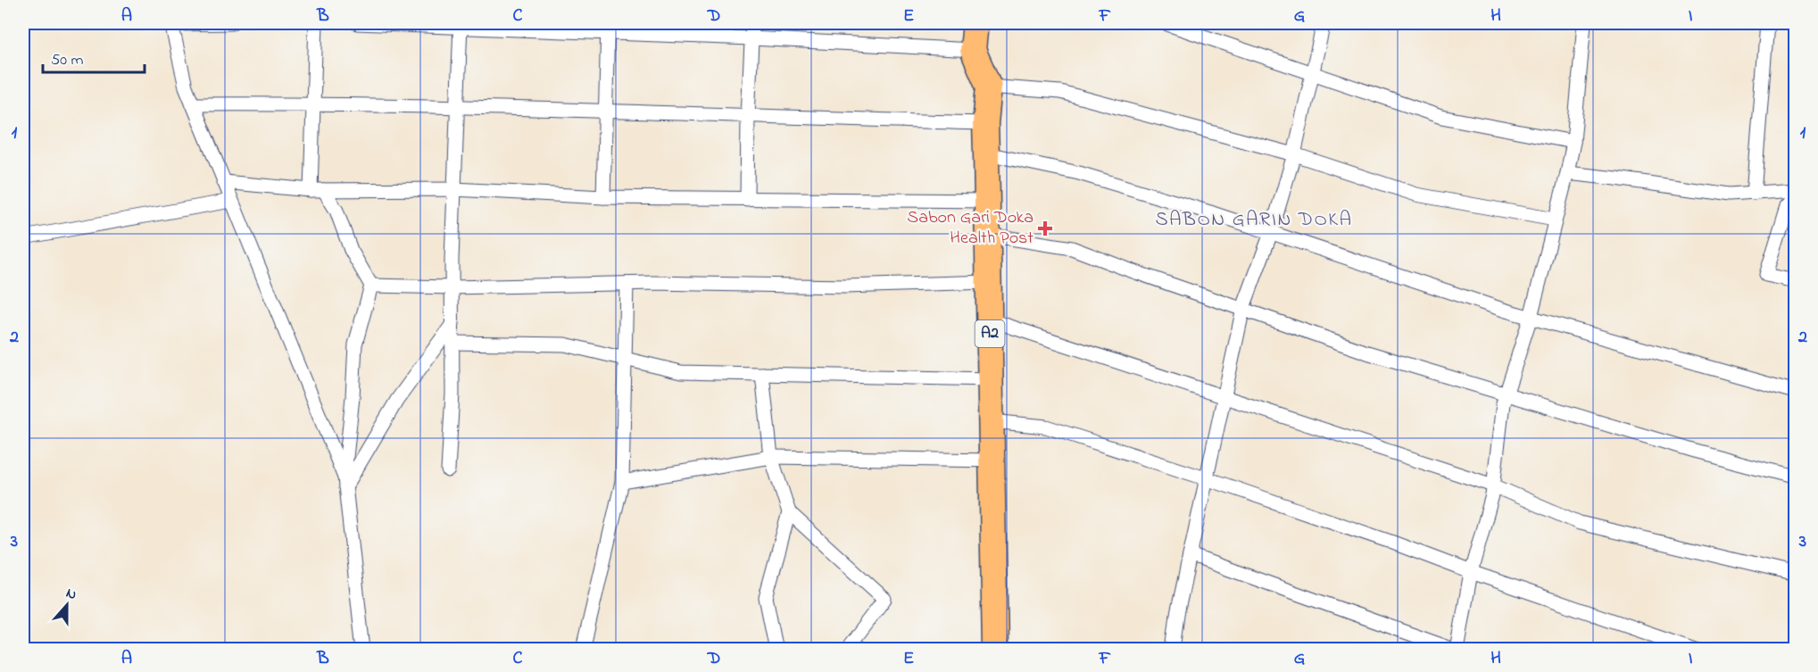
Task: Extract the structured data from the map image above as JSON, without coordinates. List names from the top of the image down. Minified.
{"streets":{"highway":["A2"]},"districts":["SABON GARIN DOKA"],"places":{"health":["Sabon Gari Doka Health Post"]},"scale_bar":"50 m","north":"top","grid":{"columns":["A","B","C","D","E","F","G","H","I"],"rows":["1","2","3"]}}
